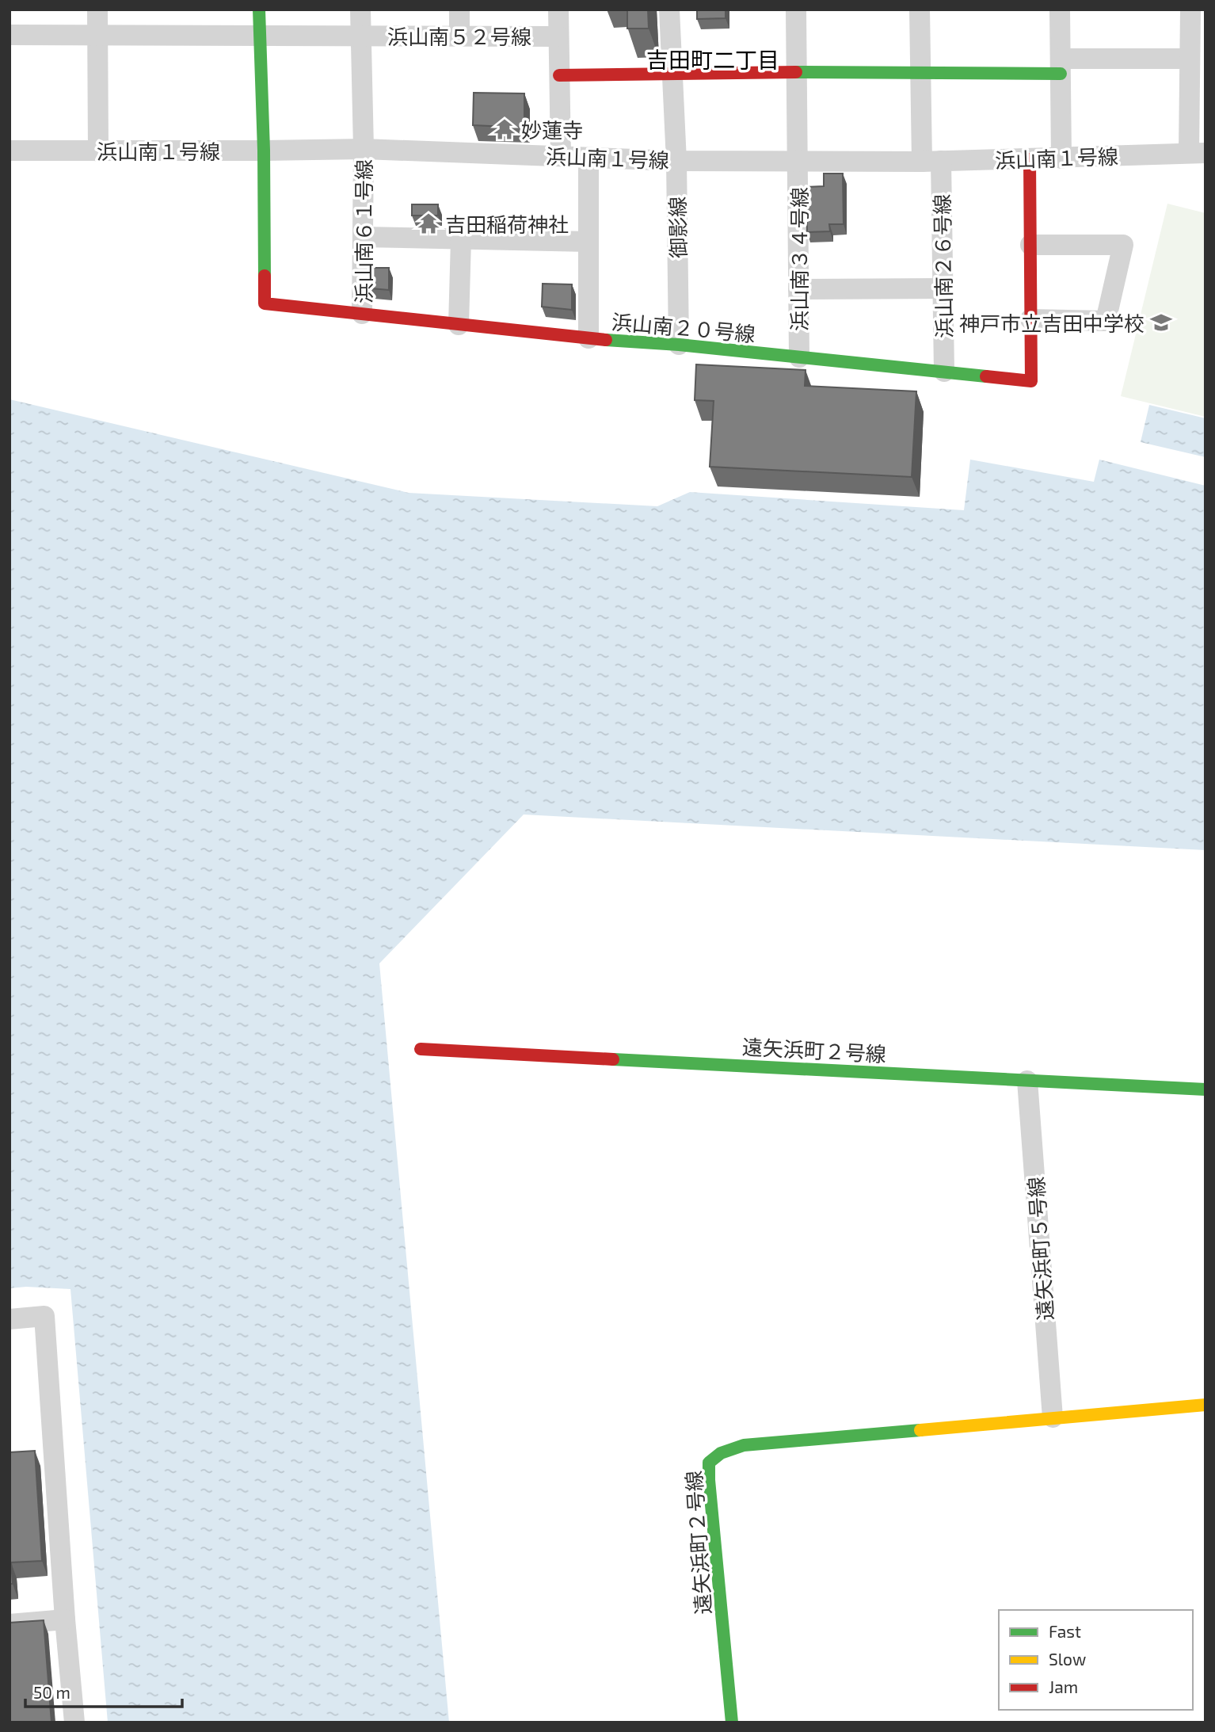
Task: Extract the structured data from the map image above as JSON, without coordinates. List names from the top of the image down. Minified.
{"streets":{"street":["浜山南５２号線","浜山南１号線","御影線","浜山南６１号線","浜山南３４号線","浜山南２６号線","浜山南２０号線","遠矢浜町２号線","遠矢浜町５号線"]},"crossings":[["浜山南５２号線","浜山南６１号線"],["浜山南１号線","御影線"],["浜山南１号線","浜山南６１号線"],["浜山南１号線","浜山南３４号線"],["浜山南１号線","浜山南２６号線"],["浜山南１号線","浜山南２０号線"],["御影線","浜山南２０号線"],["浜山南６１号線","浜山南２０号線"],["浜山南３４号線","浜山南２０号線"],["浜山南２６号線","浜山南２０号線"],["遠矢浜町２号線","遠矢浜町５号線"]],"districts":["吉田町二丁目"],"places":{"temple":["妙蓮寺","吉田稲荷神社"],"school or university":["神戸市立吉田中学校"]},"legend":["Fast","Slow","Jam"],"scale_bar":"50 m"}
